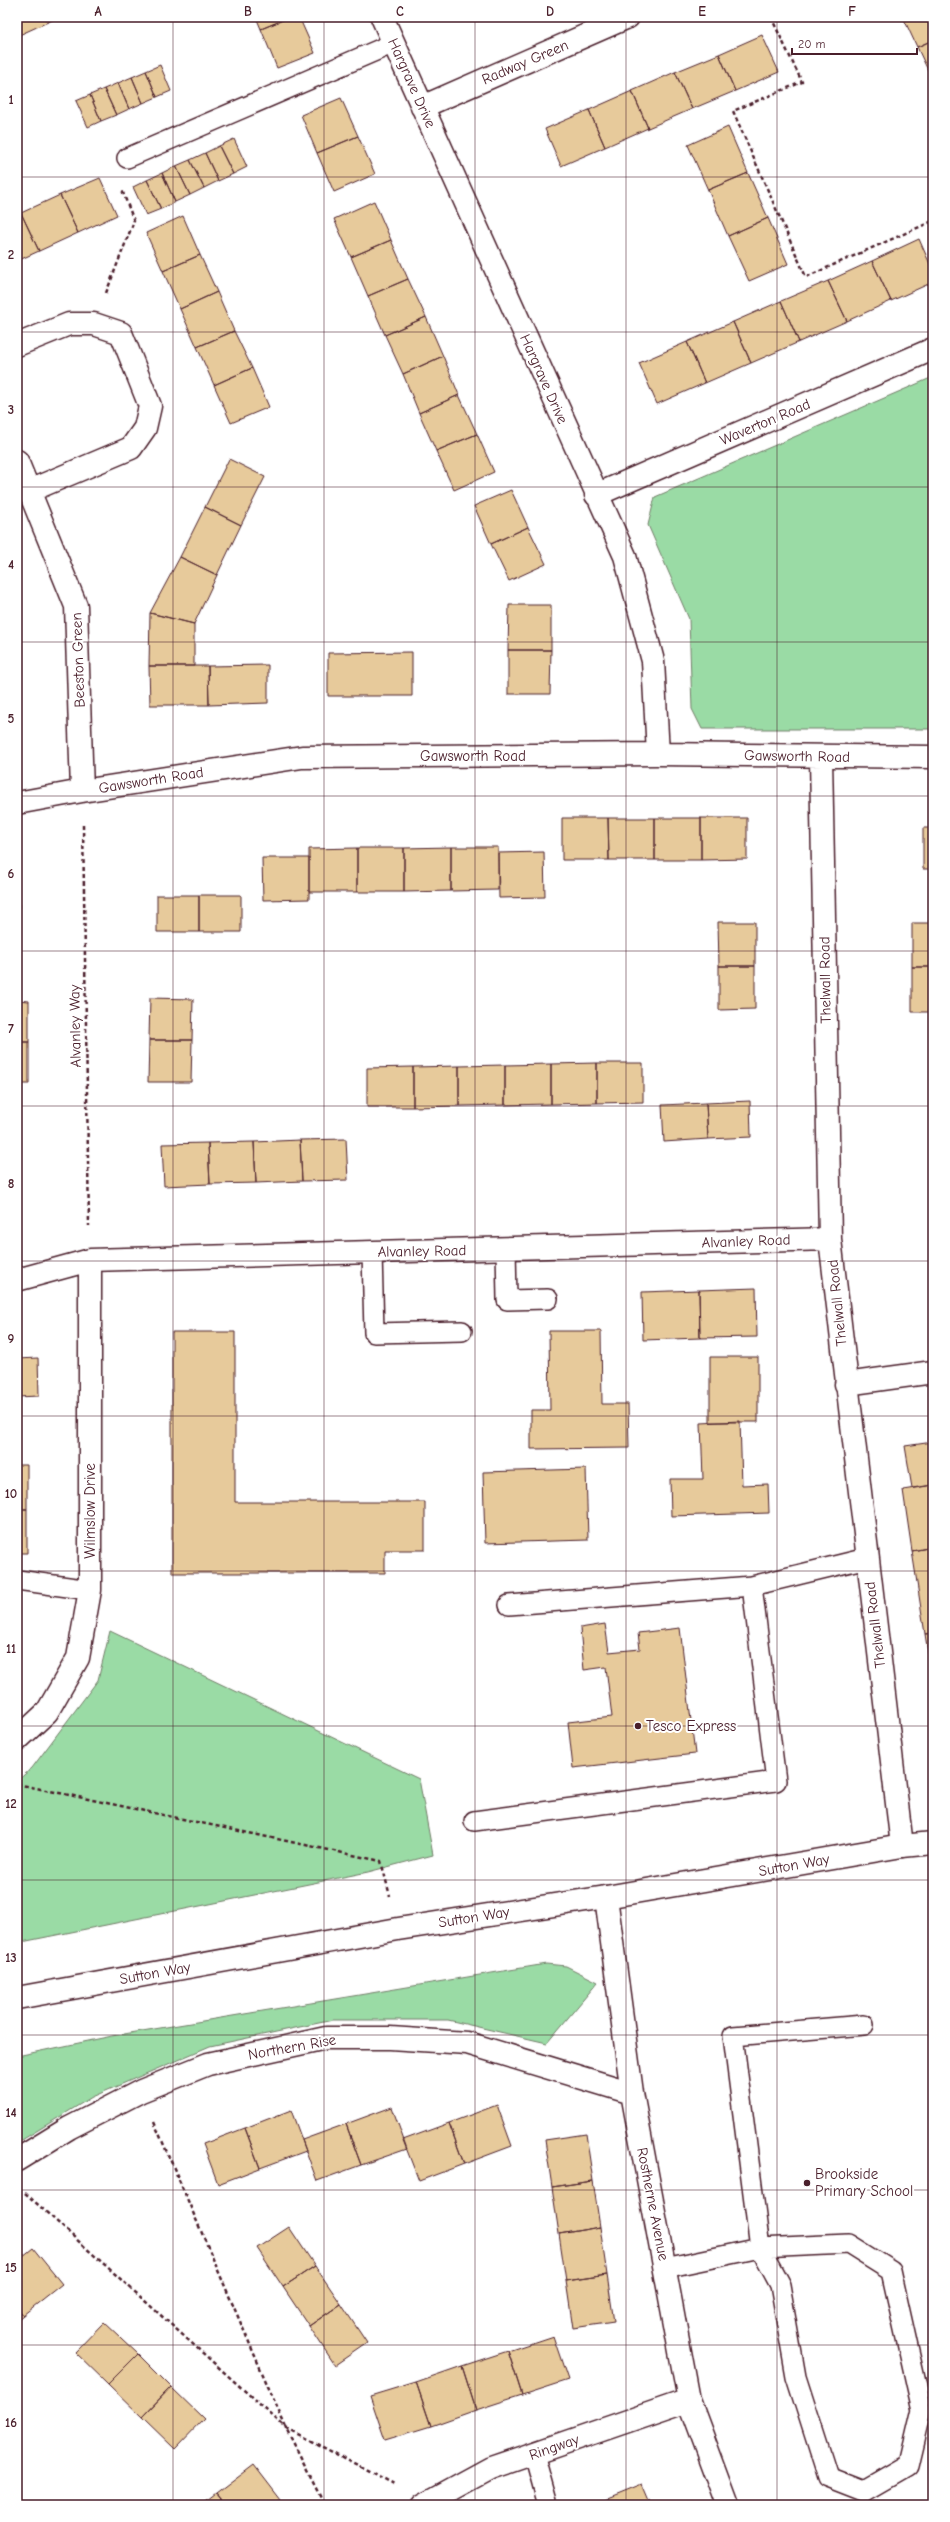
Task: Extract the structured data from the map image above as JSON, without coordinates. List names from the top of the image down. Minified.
{"streets":{"street":["Radway Green","Hargrave Drive","Waverton Road","Beeston Green","Gawsworth Road","Thelwall Road","Alvanley Road","Wilmslow Drive","Sutton Way","Northern Rise","Rostherne Avenue","Ringway"],"path":["Alvanley Way"]},"crossings":[["Radway Green","Hargrave Drive"],["Hargrave Drive","Waverton Road"],["Hargrave Drive","Gawsworth Road"],["Beeston Green","Gawsworth Road"],["Beeston Green","Alvanley Way"],["Gawsworth Road","Thelwall Road"],["Gawsworth Road","Alvanley Way"],["Thelwall Road","Alvanley Road"],["Thelwall Road","Sutton Way"],["Alvanley Way","Alvanley Road"],["Alvanley Way","Wilmslow Drive"],["Alvanley Road","Wilmslow Drive"],["Sutton Way","Rostherne Avenue"],["Northern Rise","Rostherne Avenue"],["Rostherne Avenue","Ringway"]],"places":["Tesco Express","Brookside Primary School"],"scale_bar":"20 m","grid":{"columns":["A","B","C","D","E","F"],"rows":["1","2","3","4","5","6","7","8","9","10","11","12","13","14","15","16"]}}
